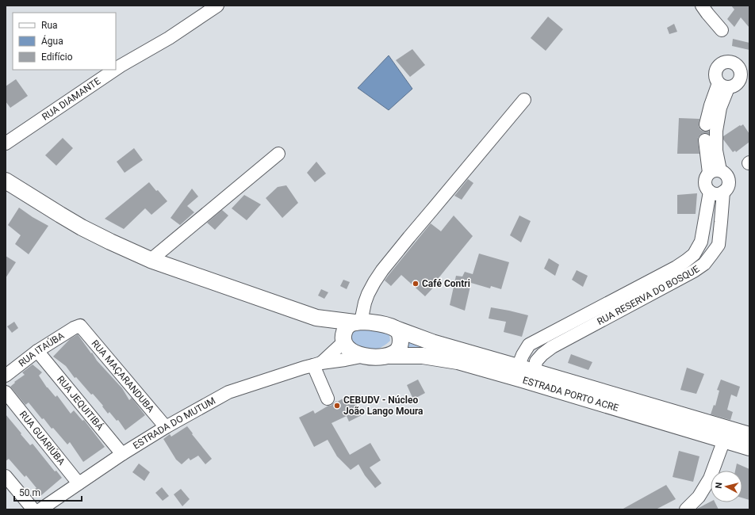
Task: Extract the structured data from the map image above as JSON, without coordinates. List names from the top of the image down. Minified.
{"streets":{"main road":["ESTRADA PORTO ACRE"],"street":["RUA DIAMANTE","RUA RESERVA DO BOSQUE","RUA ITAÚBA","RUA MAÇARANDUBA","RUA JEQUITIBÁ","ESTRADA DO MUTUM","RUA GUARIÚBA"]},"crossings":[["RUA RESERVA DO BOSQUE","ESTRADA PORTO ACRE"],["RUA ITAÚBA","RUA MAÇARANDUBA"],["RUA ITAÚBA","RUA JEQUITIBÁ"],["RUA MAÇARANDUBA","ESTRADA DO MUTUM"],["ESTRADA PORTO ACRE","ESTRADA DO MUTUM"],["RUA JEQUITIBÁ","ESTRADA DO MUTUM"],["ESTRADA DO MUTUM","RUA GUARIÚBA"]],"places":["Café Contri","CEBUDV - Núcleo João Lango Moura"],"legend":["Rua","Água","Edifício"],"scale_bar":"50 m","north":"left"}
